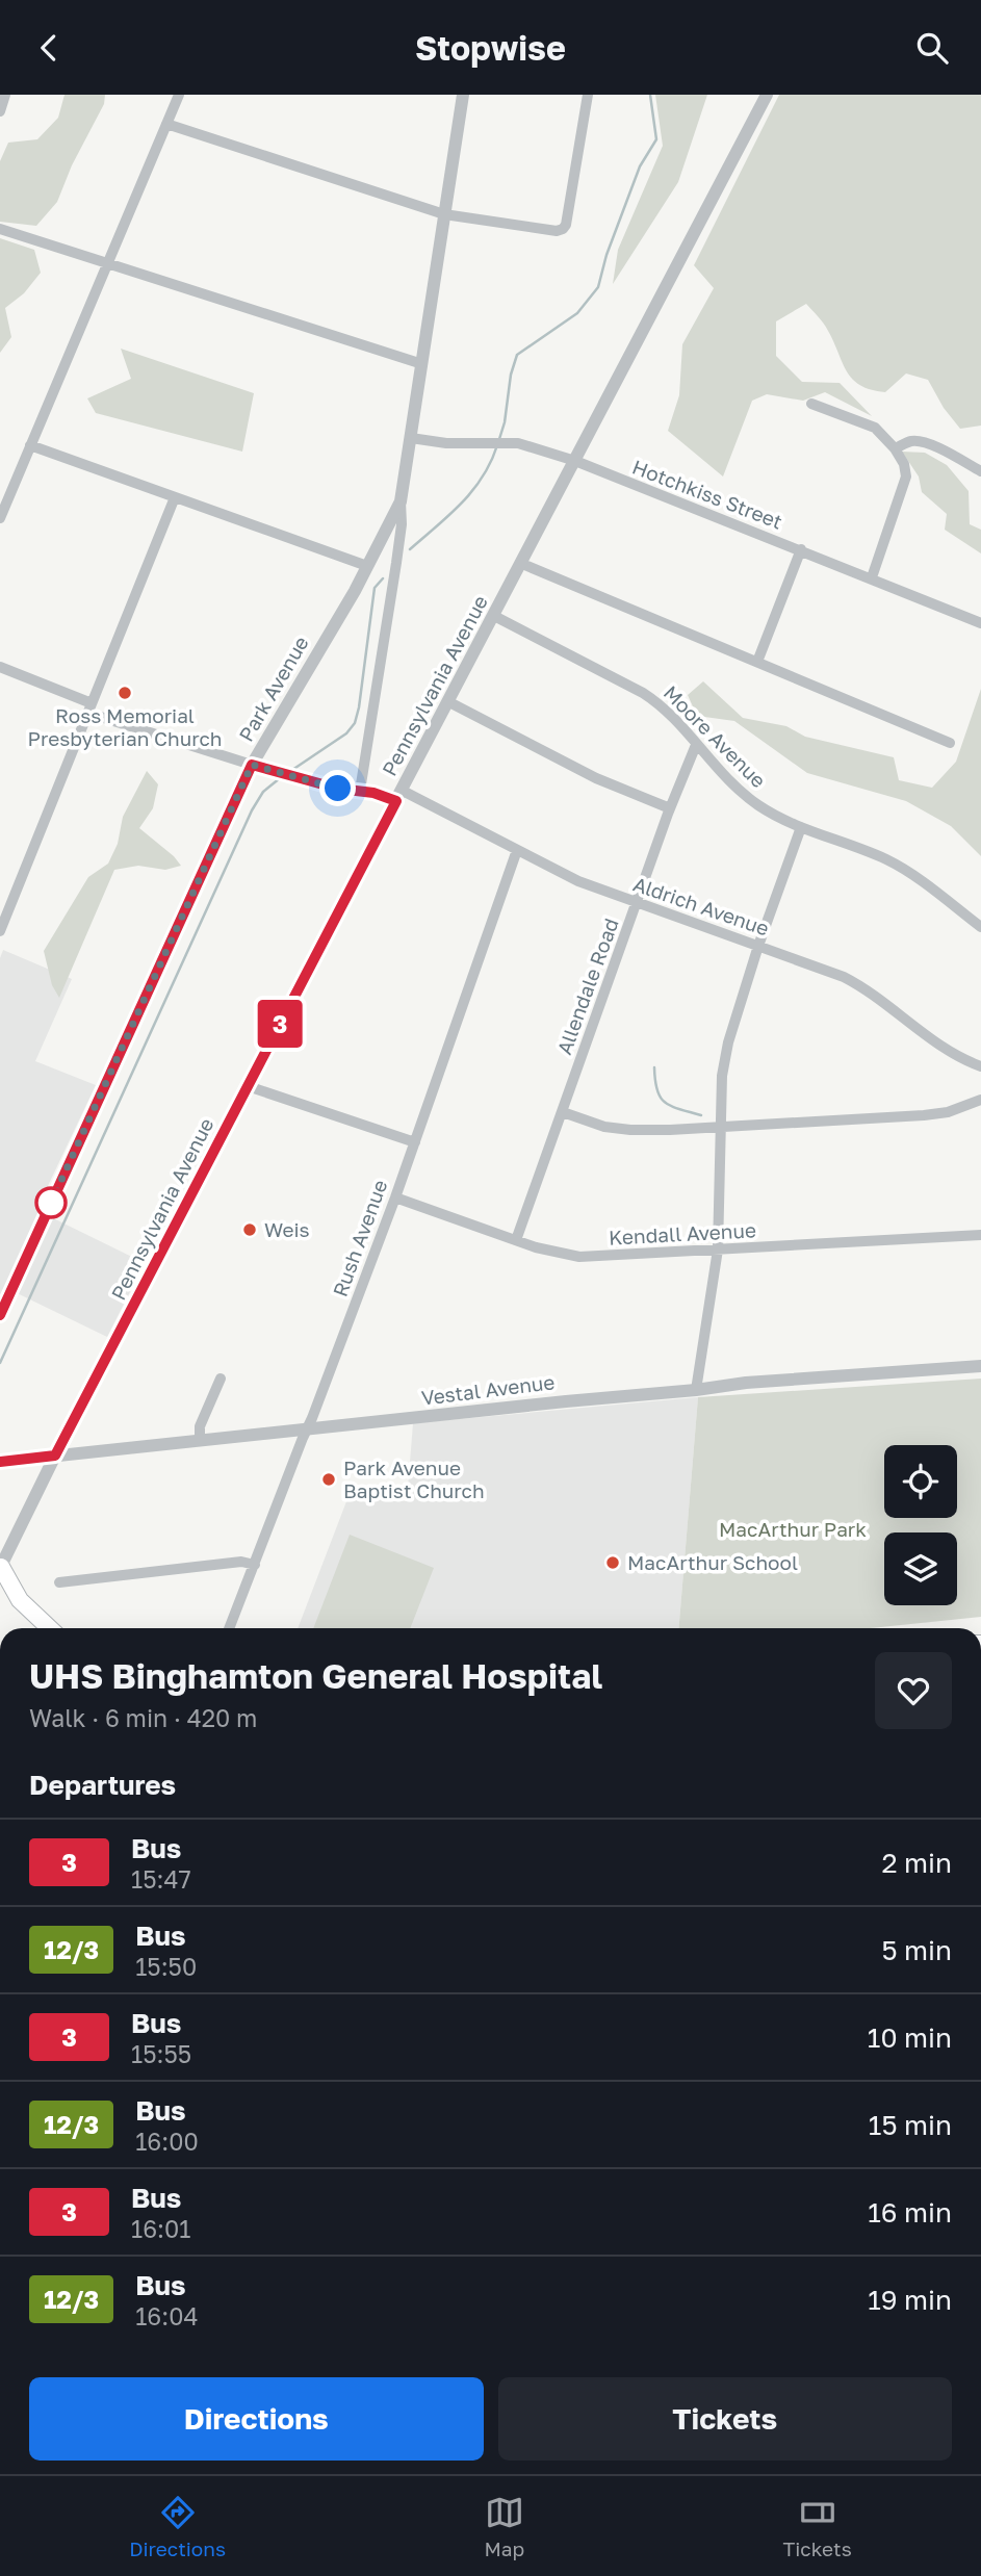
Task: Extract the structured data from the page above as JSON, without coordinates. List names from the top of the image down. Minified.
{"streets":{"street":["Hotchkiss Street","Pennsylvania Avenue","Park Avenue","Moore Avenue","Aldrich Avenue","Allendale Road","Kendall Avenue","Rush Avenue","Vestal Avenue"]},"crossings":[["Hotchkiss Street","Pennsylvania Avenue"],["Hotchkiss Street","Park Avenue"],["Pennsylvania Avenue","Moore Avenue"],["Pennsylvania Avenue","Aldrich Avenue"],["Pennsylvania Avenue","Vestal Avenue"],["Park Avenue","Aldrich Avenue"],["Moore Avenue","Allendale Road"],["Aldrich Avenue","Allendale Road"],["Aldrich Avenue","Rush Avenue"],["Allendale Road","Kendall Avenue"],["Kendall Avenue","Rush Avenue"],["Rush Avenue","Vestal Avenue"]],"parks":["MacArthur Park"],"places":["Ross Memorial Presbyterian Church","Weis","Park Avenue Baptist Church","MacArthur School"],"lines":["bus line 3"],"page":{"header":"Stopwise","on_map":"3","heading":[["UHS Binghamton General Hospital","Walk · 6 min · 420 m"],"Departures"],"list":[{"mark":"3","name":"Bus","note":"15:47","value":"2 min"},{"mark":"12/3","name":"Bus","note":"15:50","value":"5 min"},{"mark":"3","name":"Bus","note":"15:55","value":"10 min"},{"mark":"12/3","name":"Bus","note":"16:00","value":"15 min"},{"mark":"3","name":"Bus","note":"16:01","value":"16 min"},{"mark":"12/3","name":"Bus","note":"16:04","value":"19 min"}],"buttons":["Directions","Tickets"],"tabs":["Directions","Map","Tickets"]}}
